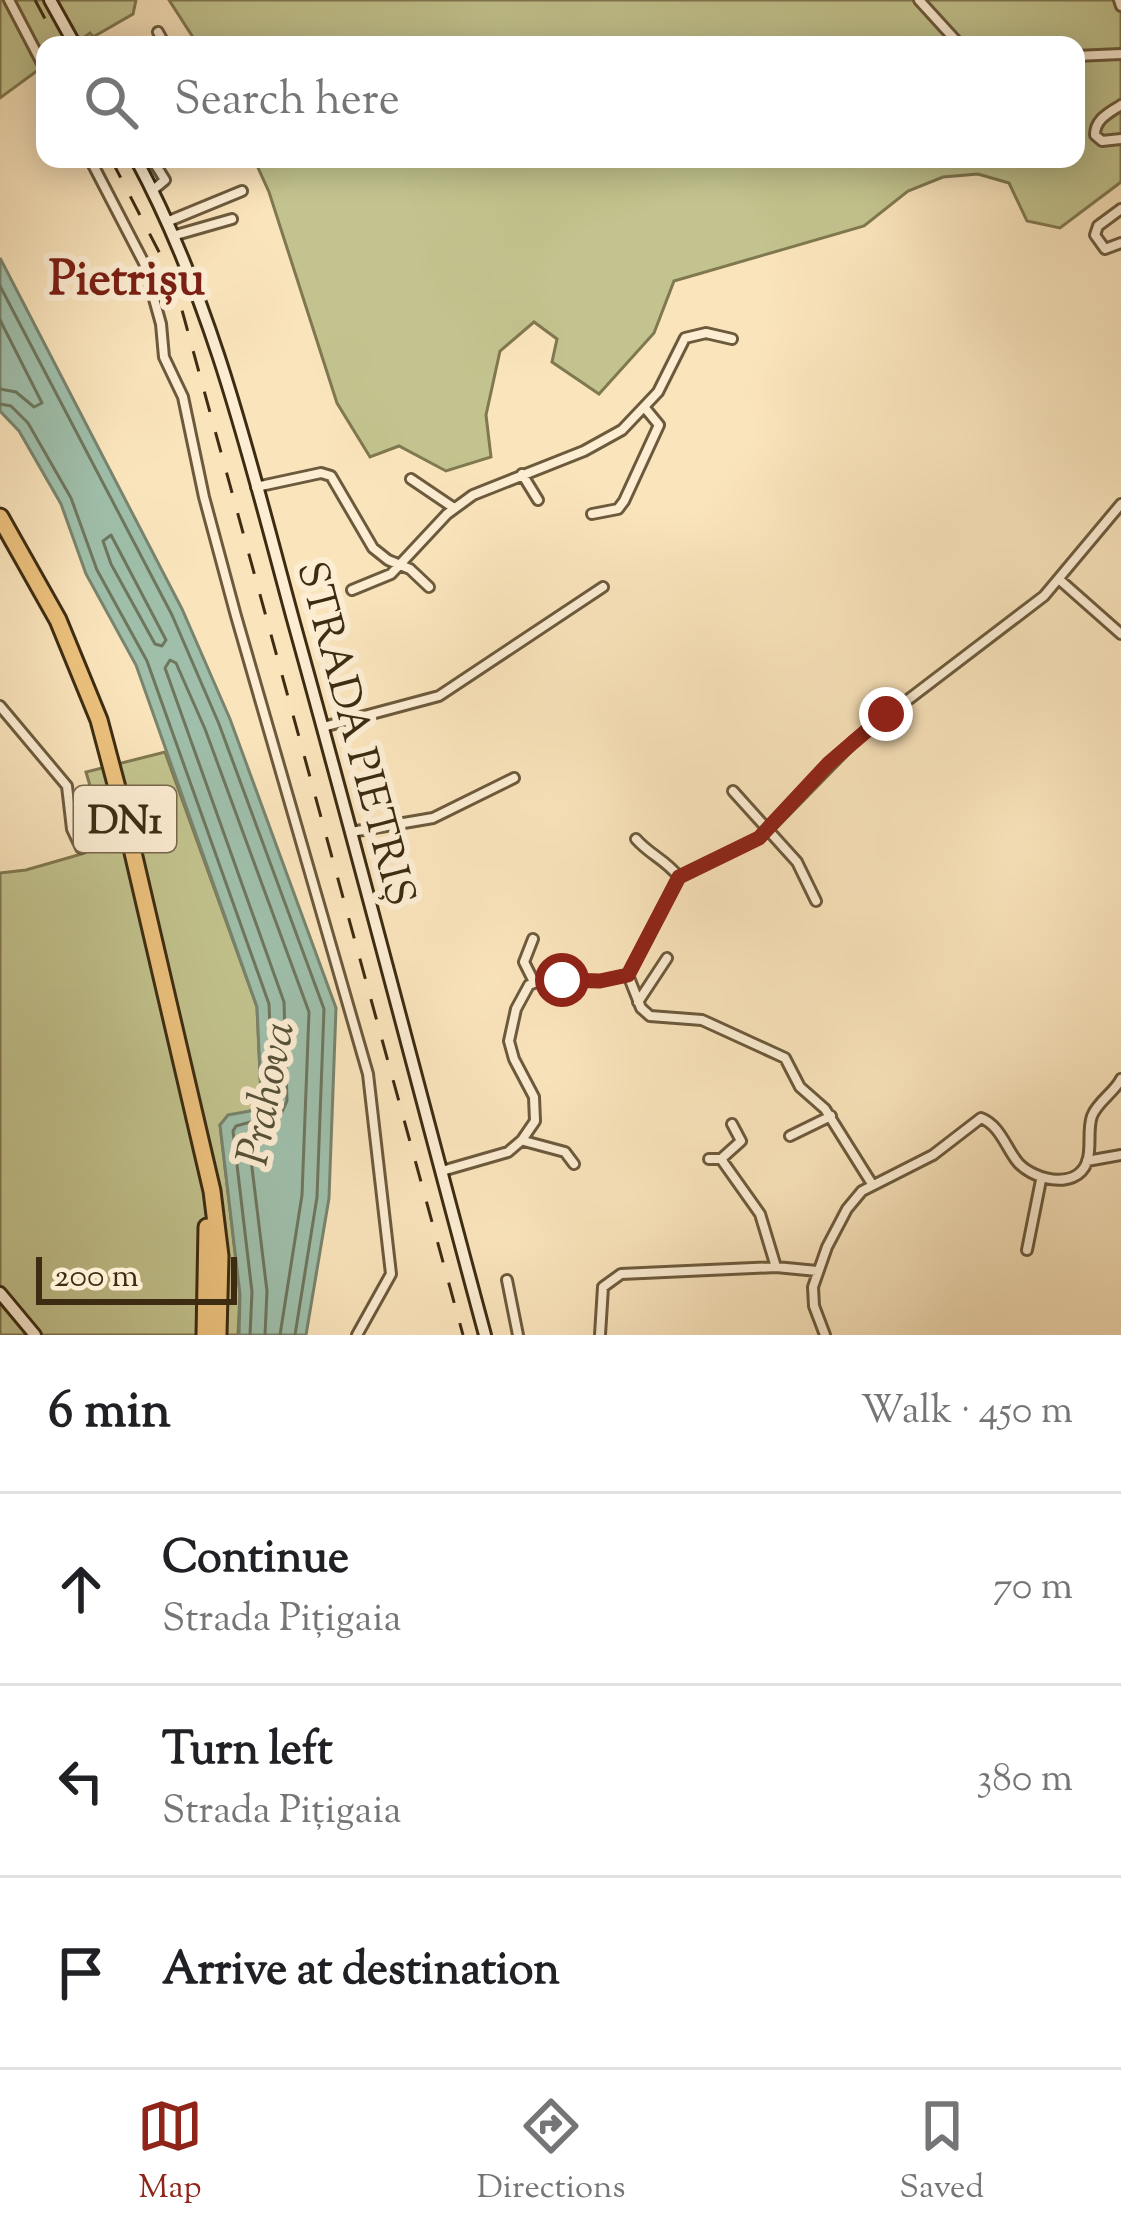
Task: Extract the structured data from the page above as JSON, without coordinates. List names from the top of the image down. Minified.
{"streets":{"highway":["DN1"],"main road":["STRADA PIETRIȘ"]},"districts":["Pietrișu"],"water":["Prahova"],"scale_bar":"200 m","page":{"search":"Search here","scale":"200 m","heading":["6 min","Walk · 450 m"],"list":[["Continue","Strada Pițigaia","70 m"],["Turn left","Strada Pițigaia","380 m"],"Arrive at destination"],"nav":["Map","Directions","Saved"]}}
